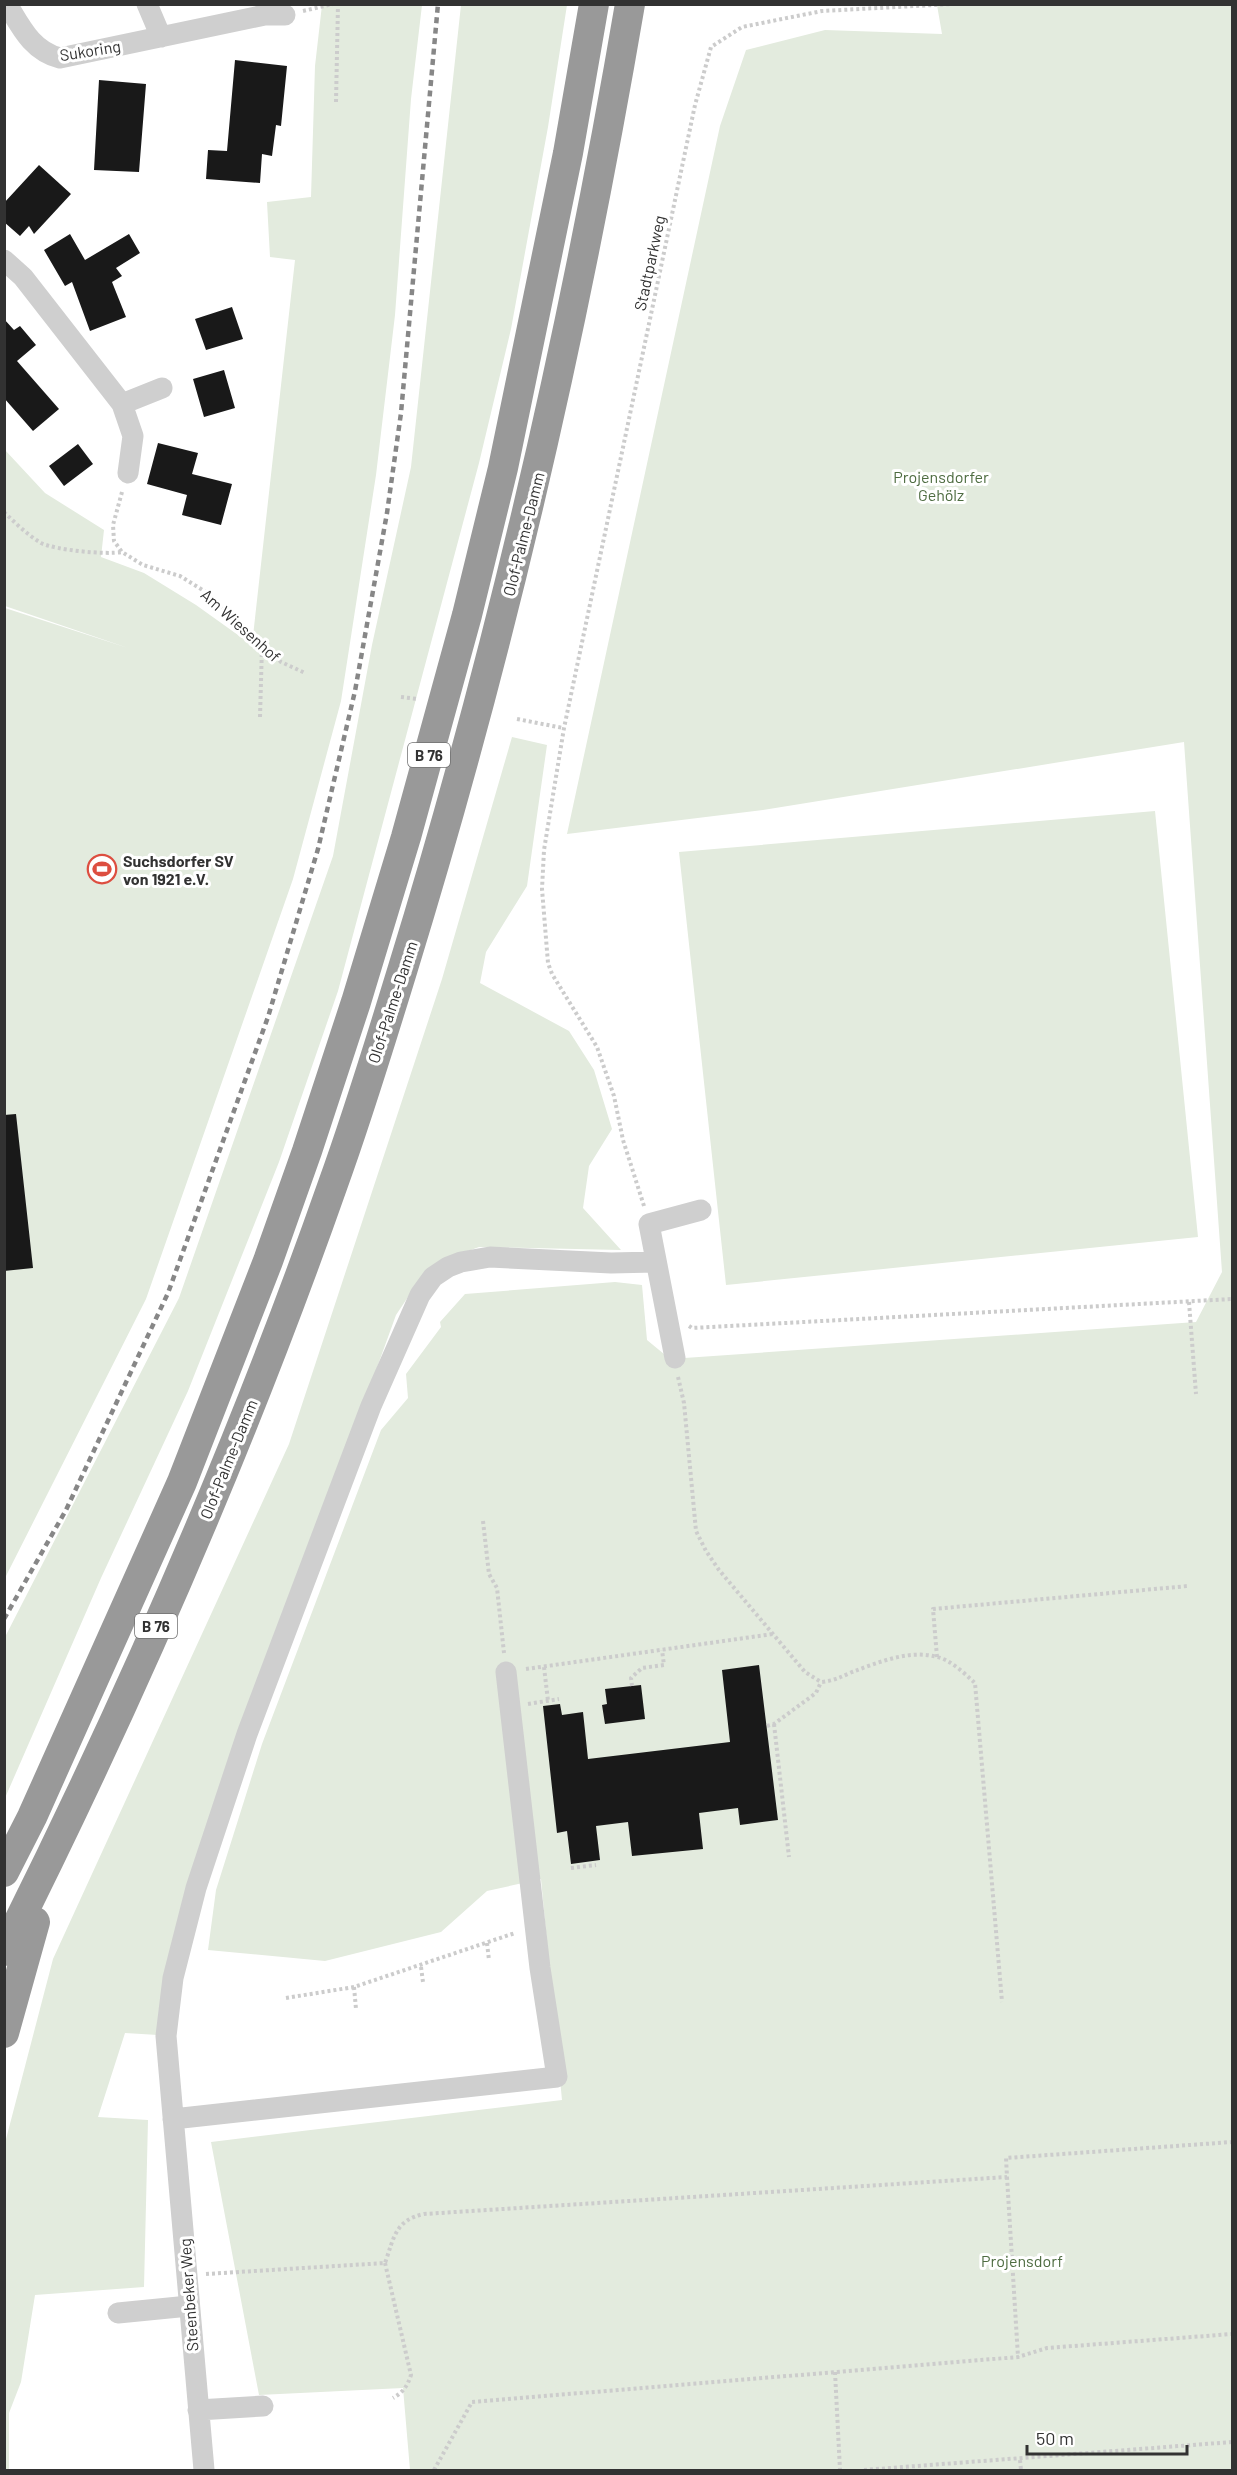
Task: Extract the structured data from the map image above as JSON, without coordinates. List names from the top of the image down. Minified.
{"streets":{"highway":["Olof-Palme-Damm","B 76"],"street":["Sukoring","Steenbeker Weg"],"path":["Stadtparkweg","Am Wiesenhof"]},"parks":["Projensdorfer Gehölz","Projensdorf"],"places":{"sports":["Suchsdorfer SV von 1921 e.V."]},"scale_bar":"50 m"}
